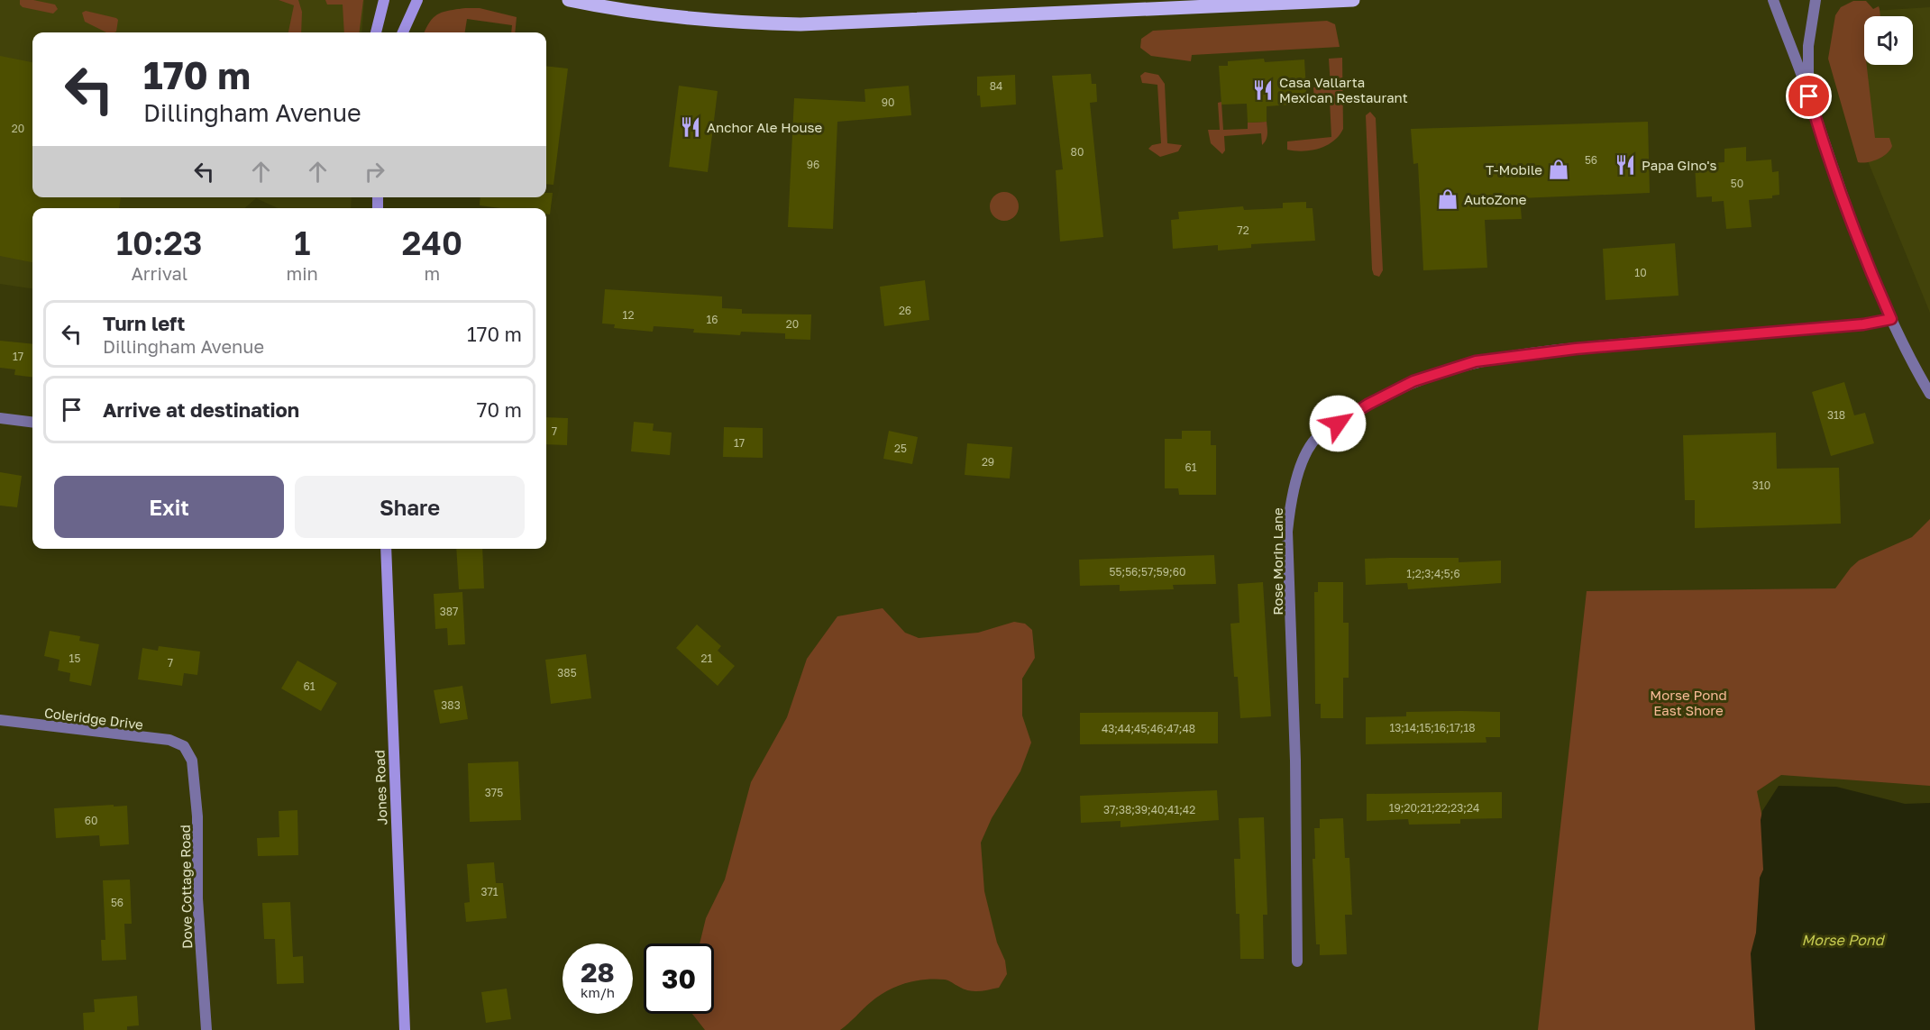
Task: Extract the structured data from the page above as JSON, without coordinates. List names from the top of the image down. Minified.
{"streets":{"main road":["Jones Road"],"street":["Rose Morin Lane","Coleridge Drive","Dove Cottage Road"]},"crossings":[["Coleridge Drive","Dove Cottage Road"]],"water":["Morse Pond"],"parks":["Morse Pond East Shore"],"places":{"restaurant":["Casa Vallarta Mexican Restaurant","Anchor Ale House","Papa Gino's"],"shop":["T-Mobile","AutoZone"]},"house_numbers":["84","90","20","80","56","96","50","72","10","26","12","16","20","17","318","7","17","25","29","61","310","55;56;57;59;60","1;2;3;4;5;6","387","15","21","7","385","61","383","13;14;15;16;17;18","43;44;45;46;47;48","375","19;20;21;22;23;24","37;38;39;40;41;42","60","371","56"],"page":{"turn":["170 m","Dillingham Avenue"],"eta":["10:23","Arrival","1","min","240","m"],"list":[{"name":"Turn left","note":"Dillingham Avenue","value":"170 m"},{"name":"Arrive at destination","value":"70 m"}],"buttons":["Exit","Share"],"speed":"28 km/h","limit":"30"}}
